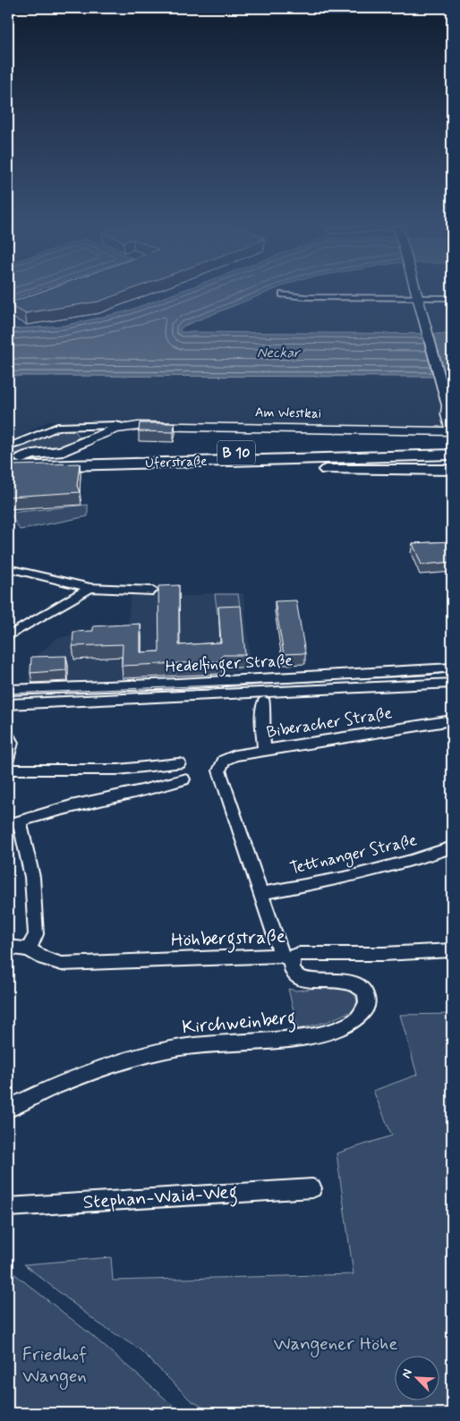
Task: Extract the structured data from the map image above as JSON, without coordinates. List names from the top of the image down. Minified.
{"streets":{"highway":["B 10","Uferstraße"],"main road":["Am Westkai"],"street":["Hedelfinger Straße","Biberacher Straße","Tettnanger Straße","Höhbergstraße","Kirchweinberg","Stephan-Waid-Weg"]},"crossings":[["Am Westkai","B 10"],["B 10","Uferstraße"],["Biberacher Straße","Kirchweinberg"],["Tettnanger Straße","Kirchweinberg"],["Höhbergstraße","Kirchweinberg"]],"water":["Neckar"],"parks":["Wangener Höhe","Friedhof Wangen"],"north":"top left"}
